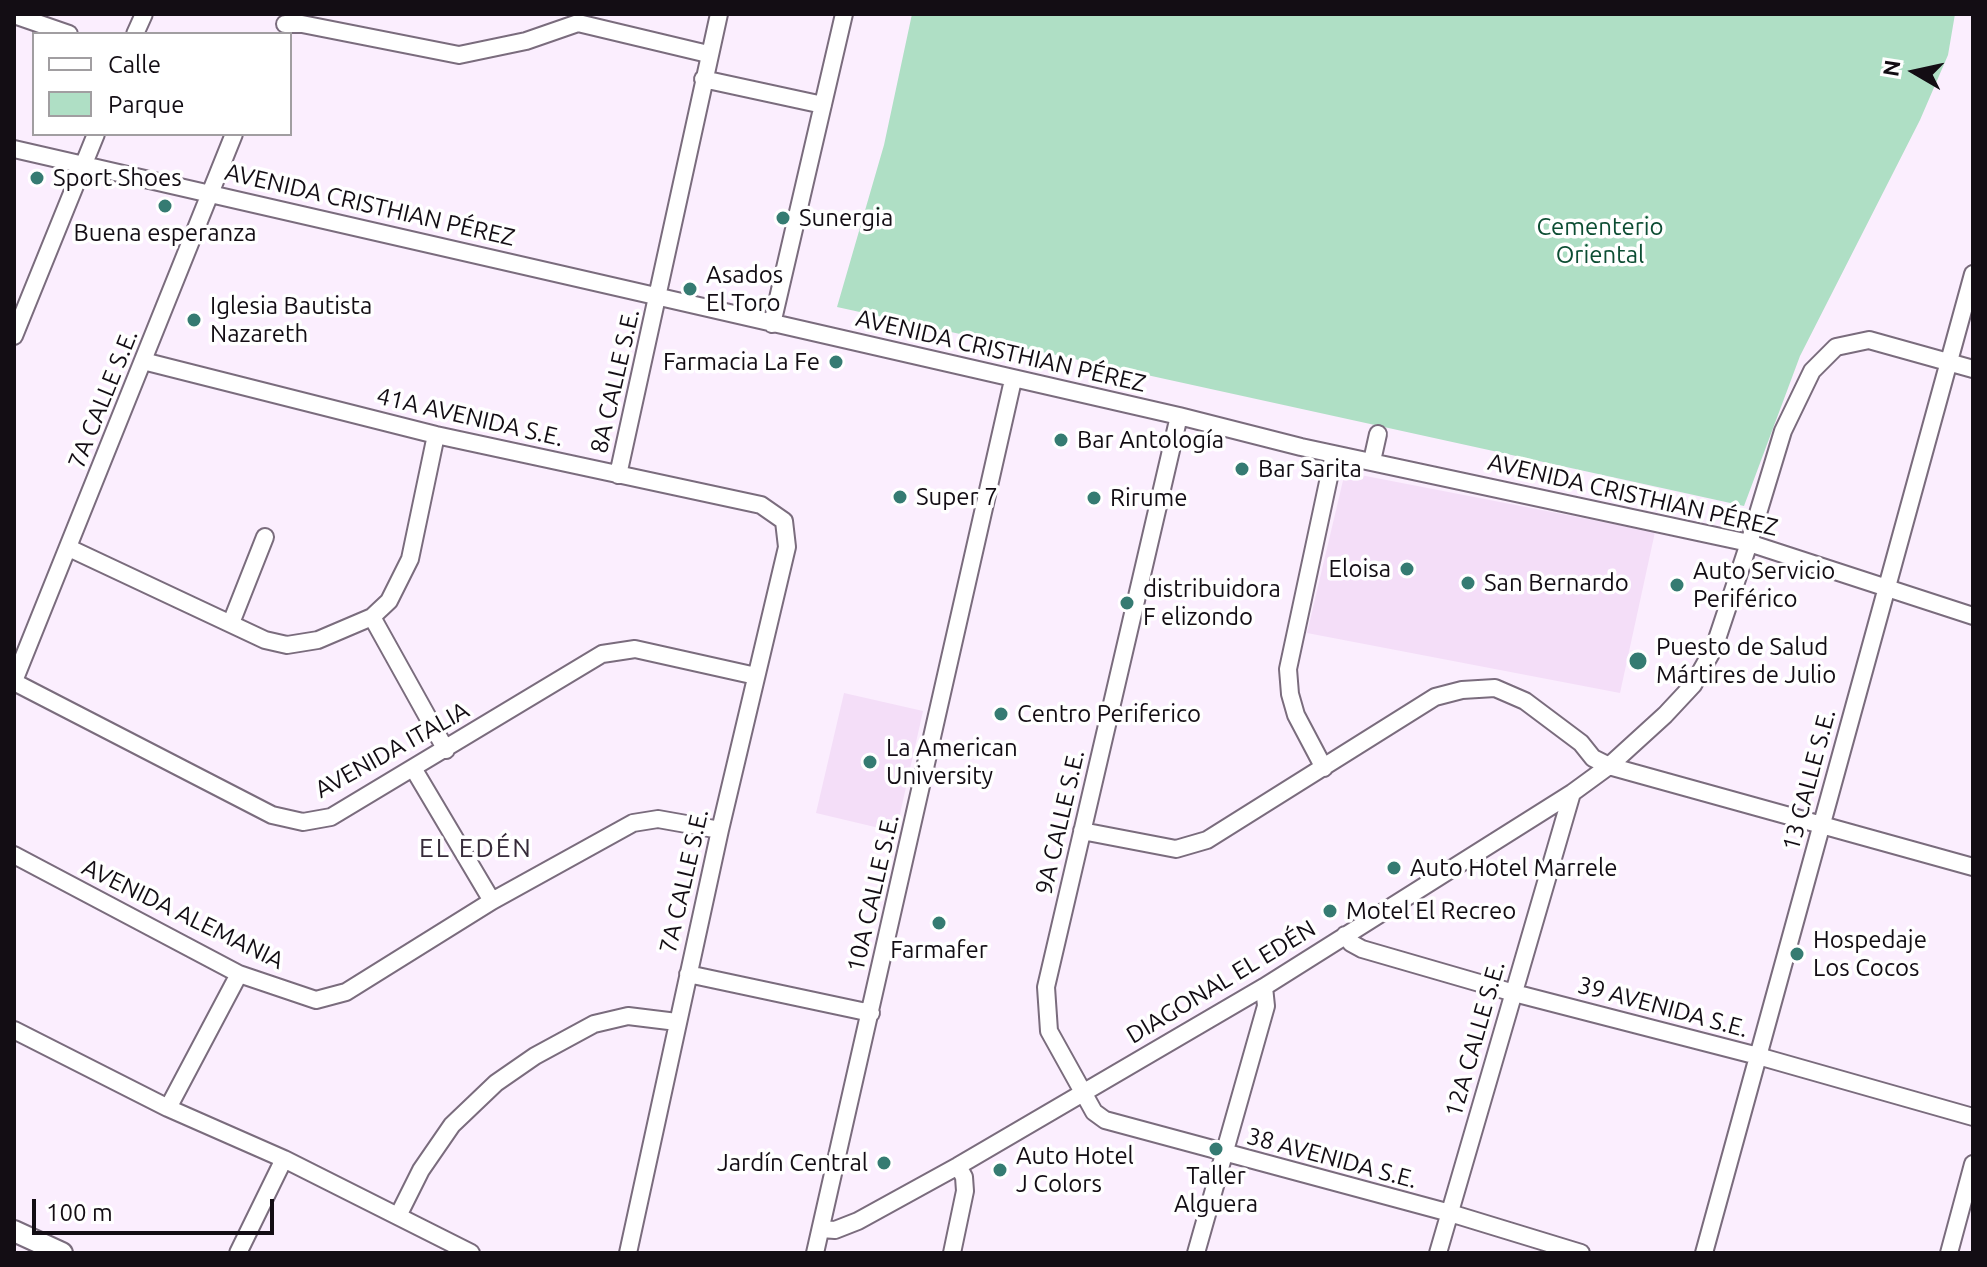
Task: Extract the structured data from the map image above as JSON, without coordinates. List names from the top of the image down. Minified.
{"streets":{"street":["AVENIDA CRISTHIAN PÉREZ","8A CALLE S.E.","7A CALLE S.E.","41A AVENIDA S.E.","AVENIDA ITALIA","13 CALLE S.E.","9A CALLE S.E.","10A CALLE S.E.","AVENIDA ALEMANIA","DIAGONAL EL EDÉN","39 AVENIDA S.E.","12A CALLE S.E.","38 AVENIDA S.E."]},"crossings":[["AVENIDA CRISTHIAN PÉREZ","8A CALLE S.E."],["AVENIDA CRISTHIAN PÉREZ","7A CALLE S.E."],["AVENIDA CRISTHIAN PÉREZ","13 CALLE S.E."],["AVENIDA CRISTHIAN PÉREZ","9A CALLE S.E."],["AVENIDA CRISTHIAN PÉREZ","10A CALLE S.E."],["AVENIDA CRISTHIAN PÉREZ","DIAGONAL EL EDÉN"],["8A CALLE S.E.","41A AVENIDA S.E."],["7A CALLE S.E.","41A AVENIDA S.E."],["7A CALLE S.E.","AVENIDA ITALIA"],["7A CALLE S.E.","AVENIDA ALEMANIA"],["13 CALLE S.E.","DIAGONAL EL EDÉN"],["13 CALLE S.E.","39 AVENIDA S.E."],["9A CALLE S.E.","DIAGONAL EL EDÉN"],["9A CALLE S.E.","38 AVENIDA S.E."],["10A CALLE S.E.","DIAGONAL EL EDÉN"],["DIAGONAL EL EDÉN","39 AVENIDA S.E."],["DIAGONAL EL EDÉN","12A CALLE S.E."],["DIAGONAL EL EDÉN","38 AVENIDA S.E."],["39 AVENIDA S.E.","12A CALLE S.E."],["12A CALLE S.E.","38 AVENIDA S.E."]],"districts":["EL EDÉN"],"parks":["Cementerio Oriental"],"places":["Sport Shoes","Buena esperanza","Sunergia","Asados El Toro","Iglesia Bautista Nazareth","Farmacia La Fe","Bar Antología","Bar Sarita","Super 7","Rirume","Eloisa","San Bernardo","Auto Servicio Periférico","distribuidora F elizondo","Puesto de Salud Mártires de Julio","Centro Periferico","La American University","Auto Hotel Marrele","Motel El Recreo","Farmafer","Hospedaje Los Cocos","Taller Alguera","Jardín Central","Auto Hotel J Colors"],"legend":["Calle","Parque"],"scale_bar":"100 m","north":"left"}
